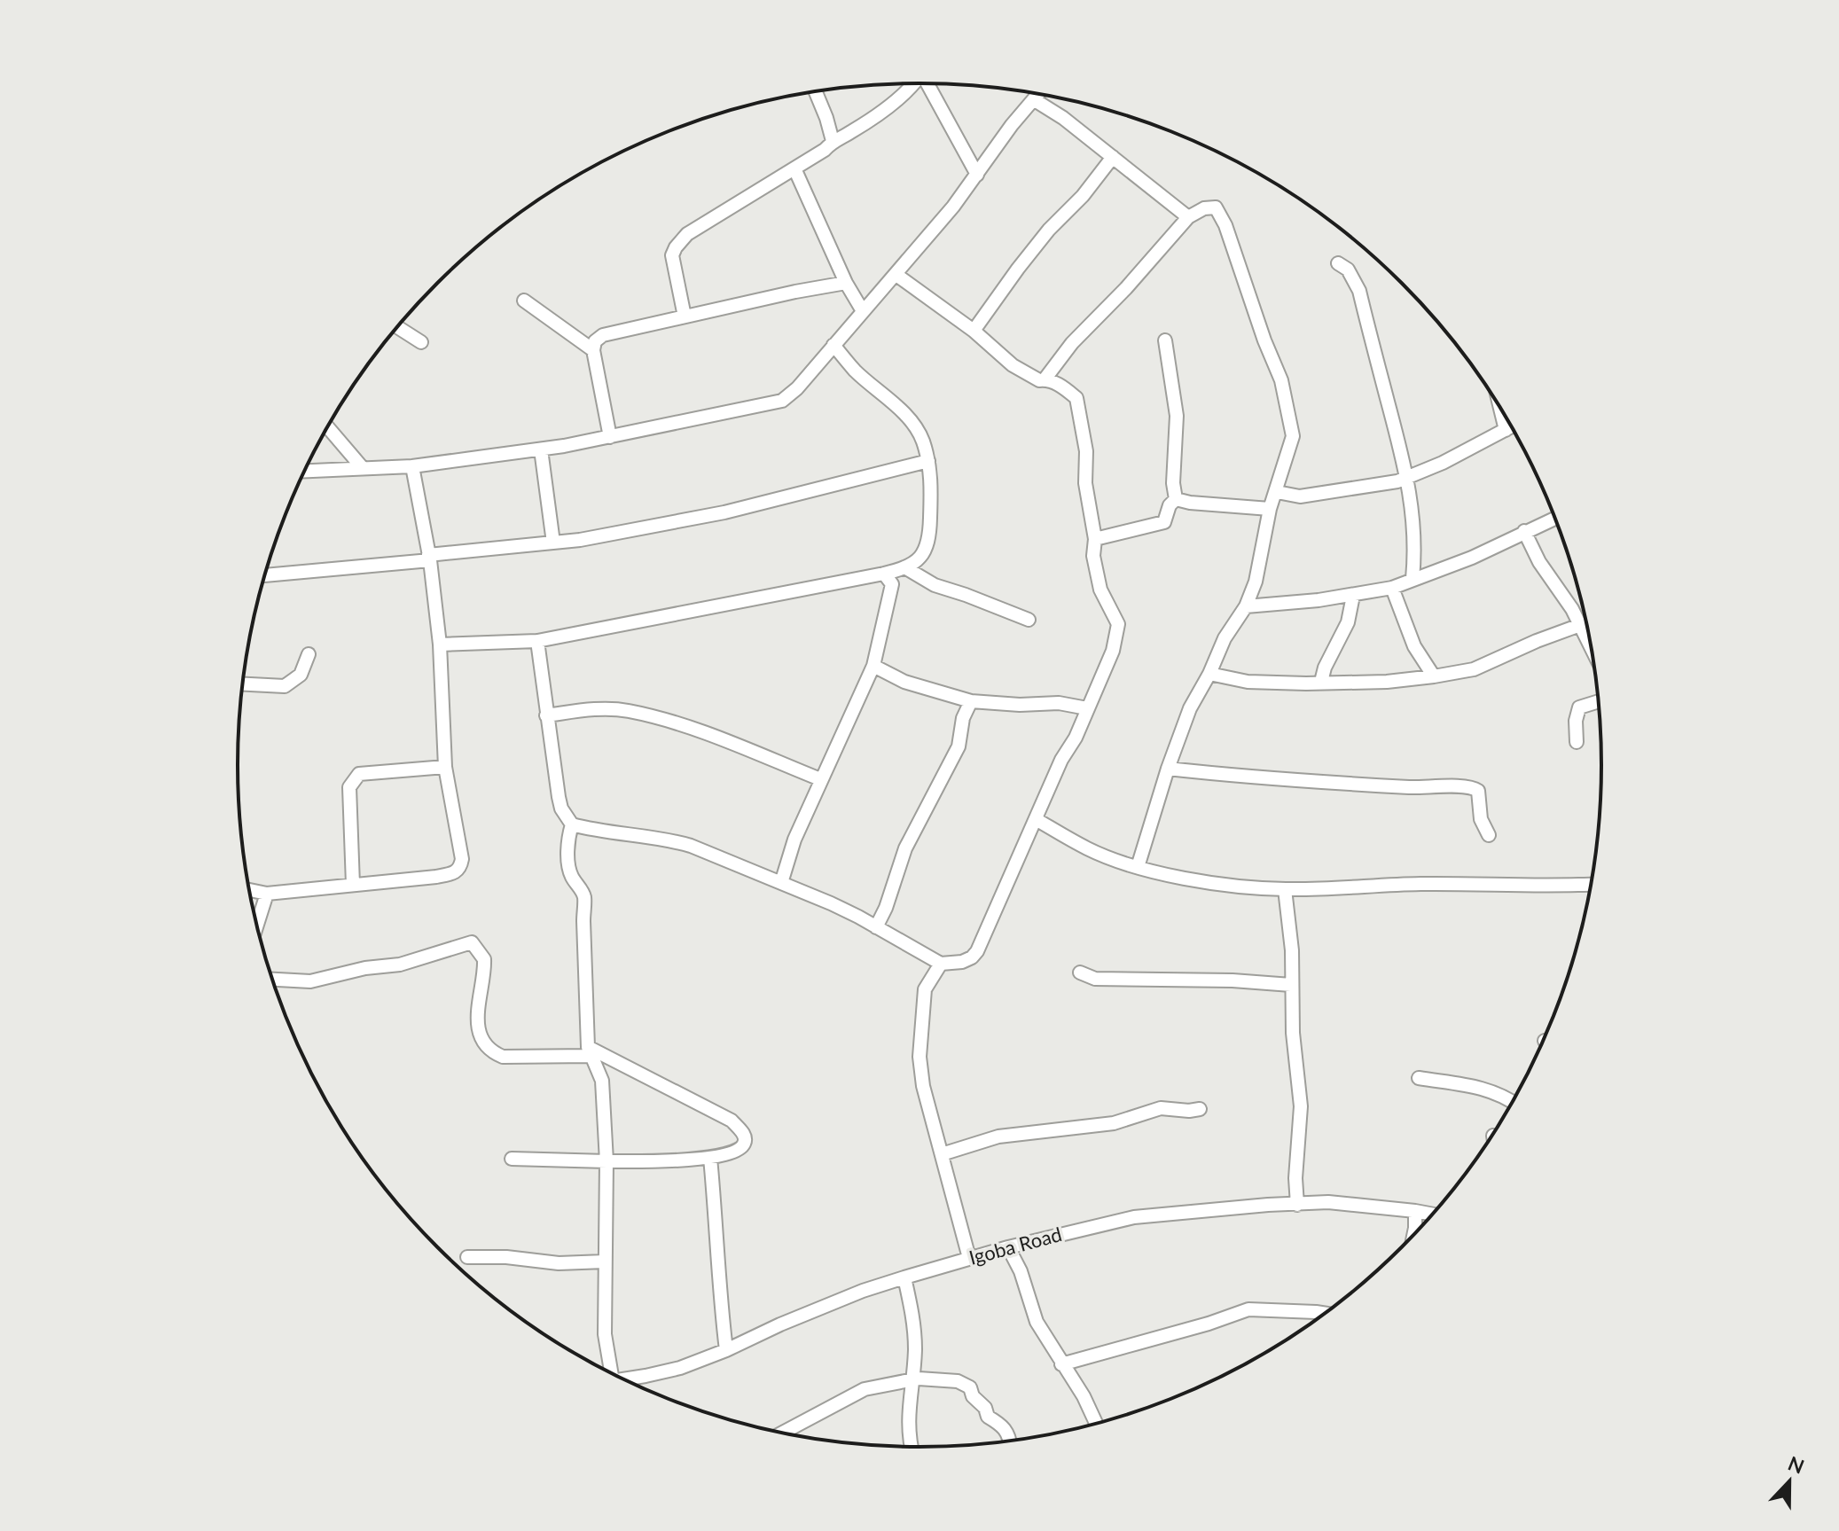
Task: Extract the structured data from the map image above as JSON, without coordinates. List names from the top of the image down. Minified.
{"streets":{"street":["Igoba Road"]},"north":"top"}
